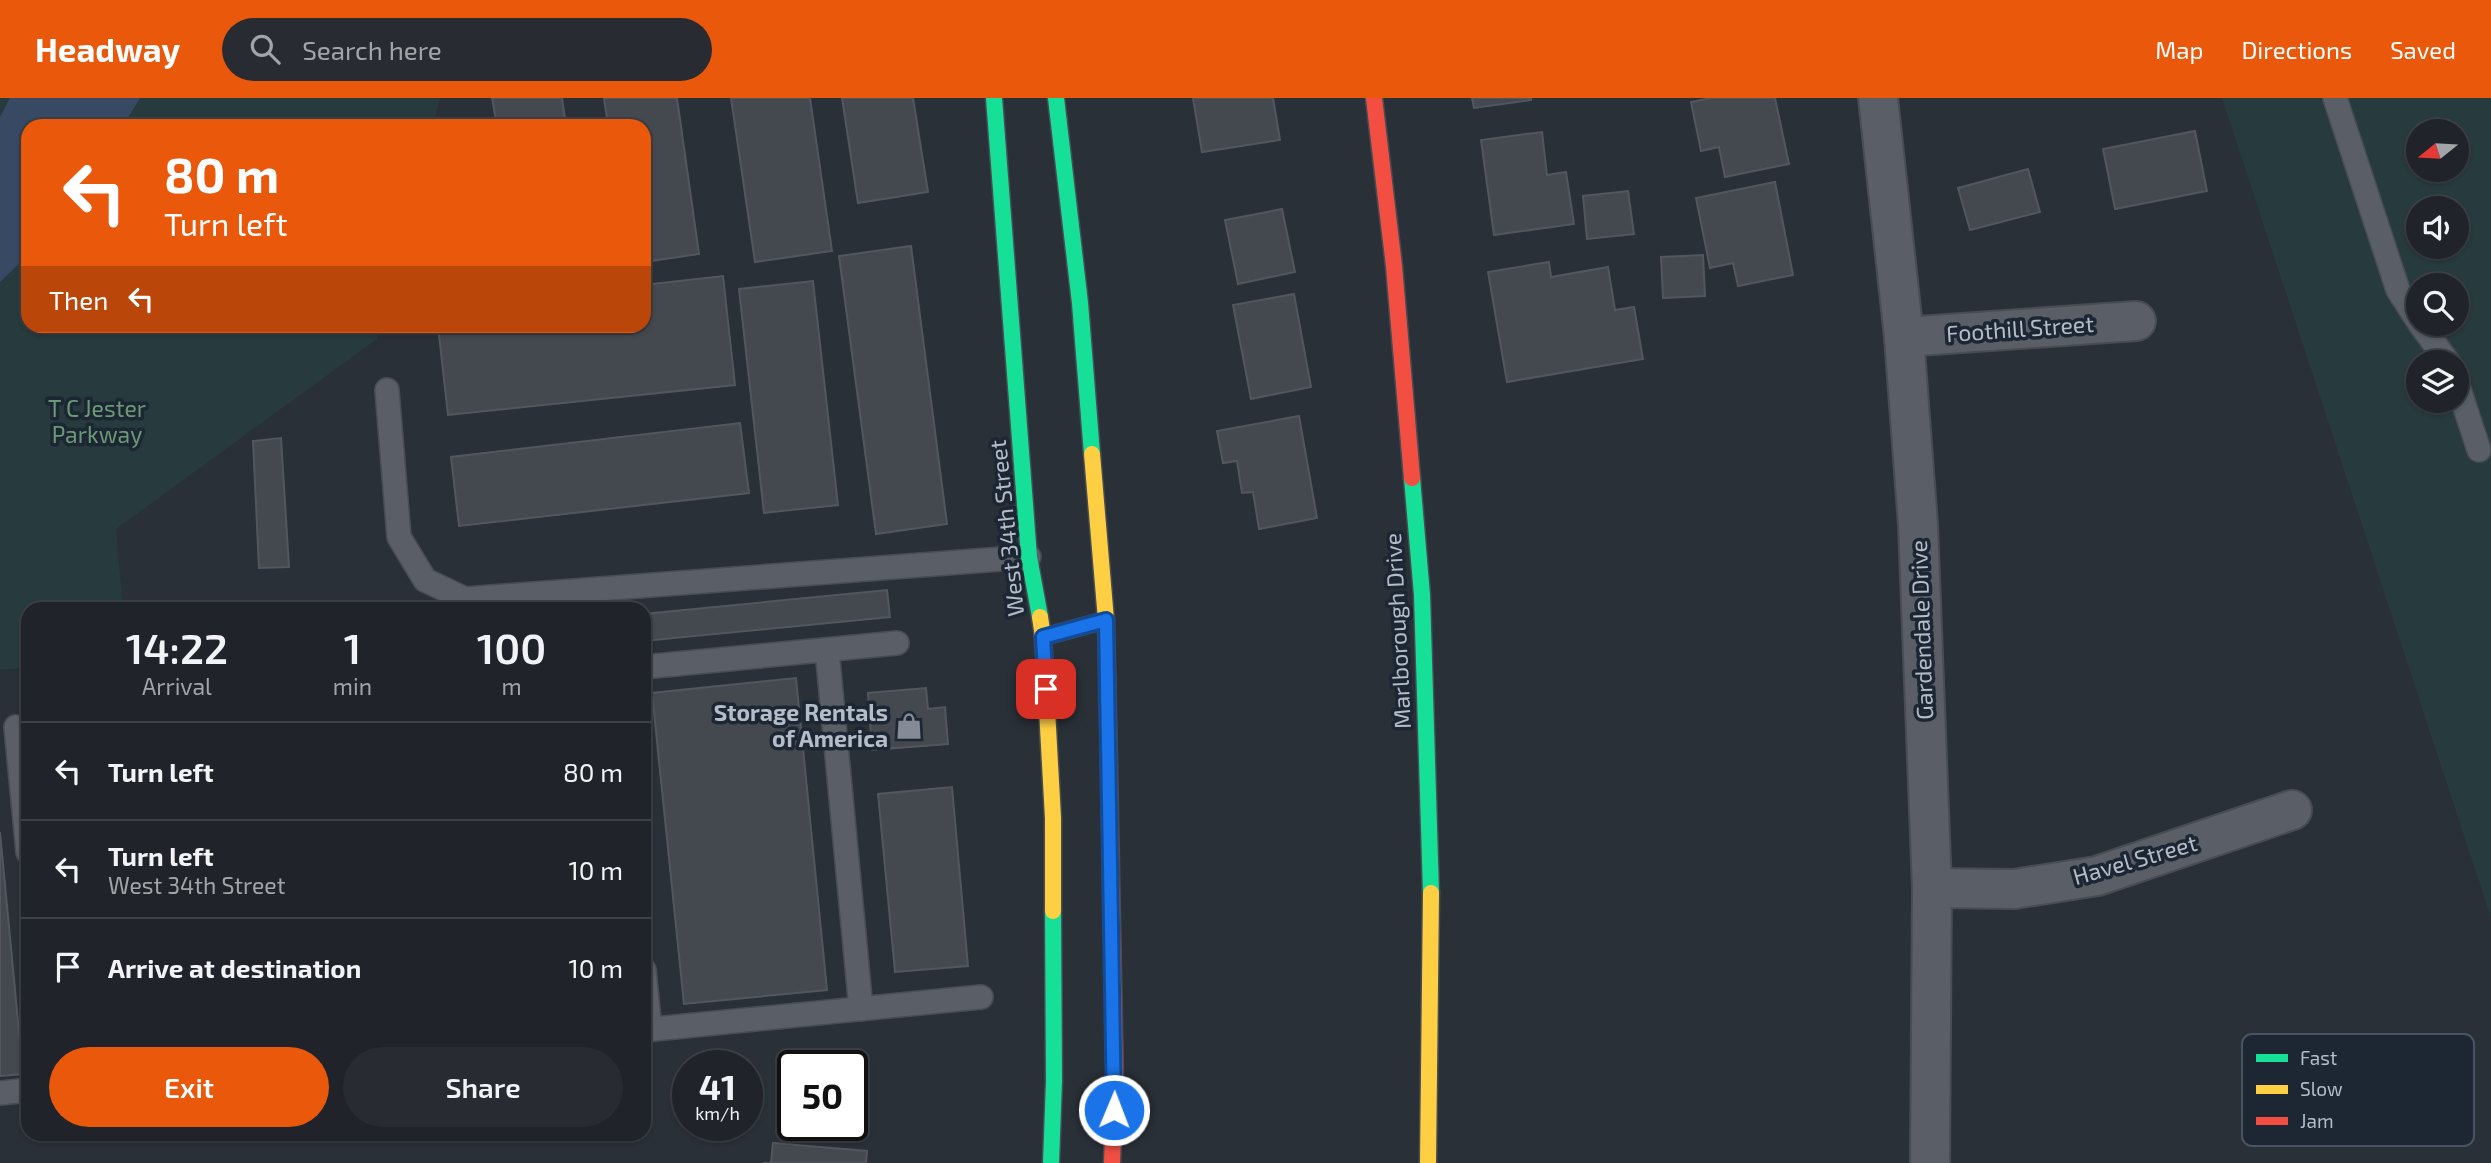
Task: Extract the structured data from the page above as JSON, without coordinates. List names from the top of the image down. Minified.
{"streets":{"main road":["West 34th Street","Marlborough Drive"],"street":["Foothill Street","Gardendale Drive","Havel Street"]},"crossings":[["Foothill Street","Gardendale Drive"],["Gardendale Drive","Havel Street"]],"parks":["T C Jester Parkway"],"places":{"shop":["Storage Rentals of America"]},"legend":["Fast","Slow","Jam"],"north":"left","page":{"header":"Headway","search":"Search here","nav":["Map","Directions","Saved"],"turn":["80 m","Turn left"],"then":"Then","eta":["14:22","Arrival","1","min","100","m"],"list":[{"name":"Turn left","value":"80 m"},{"name":"Turn left","note":"West 34th Street","value":"10 m"},{"name":"Arrive at destination","value":"10 m"}],"buttons":["Exit","Share"],"speed":"41 km/h","limit":"50"}}
